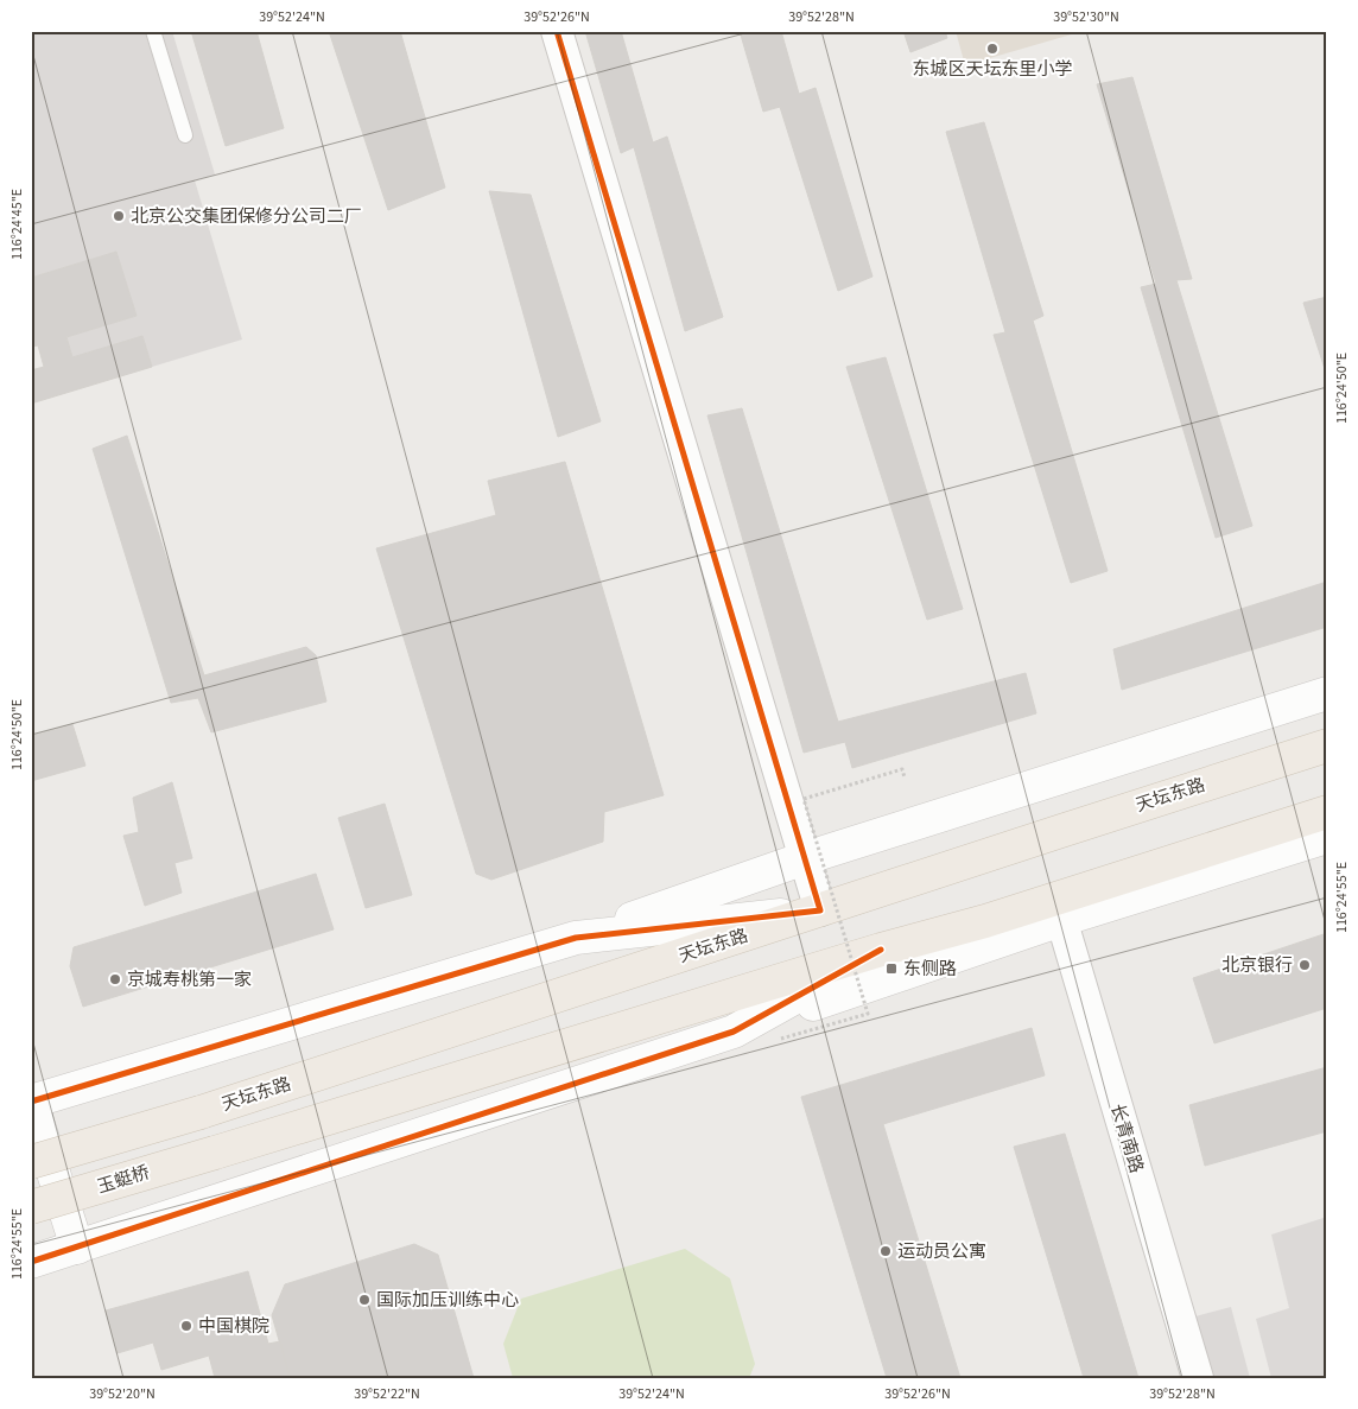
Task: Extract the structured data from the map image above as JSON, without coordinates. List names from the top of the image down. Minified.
{"streets":{"main road":["天坛东路","玉蜓桥"],"street":["长青南路"]},"places":{"other":["东城区天坛东里小学","北京公交集团保修分公司二厂","北京银行","京城寿桃第一家","运动员公寓","国际加压训练中心","中国棋院"],"transit":["东侧路"]},"coordinates":["39°52'24\"N","39°52'26\"N","39°52'28\"N","39°52'30\"N","116°24'45\"E","116°24'50\"E","116°24'55\"E","39°52'20\"N","39°52'22\"N"]}
